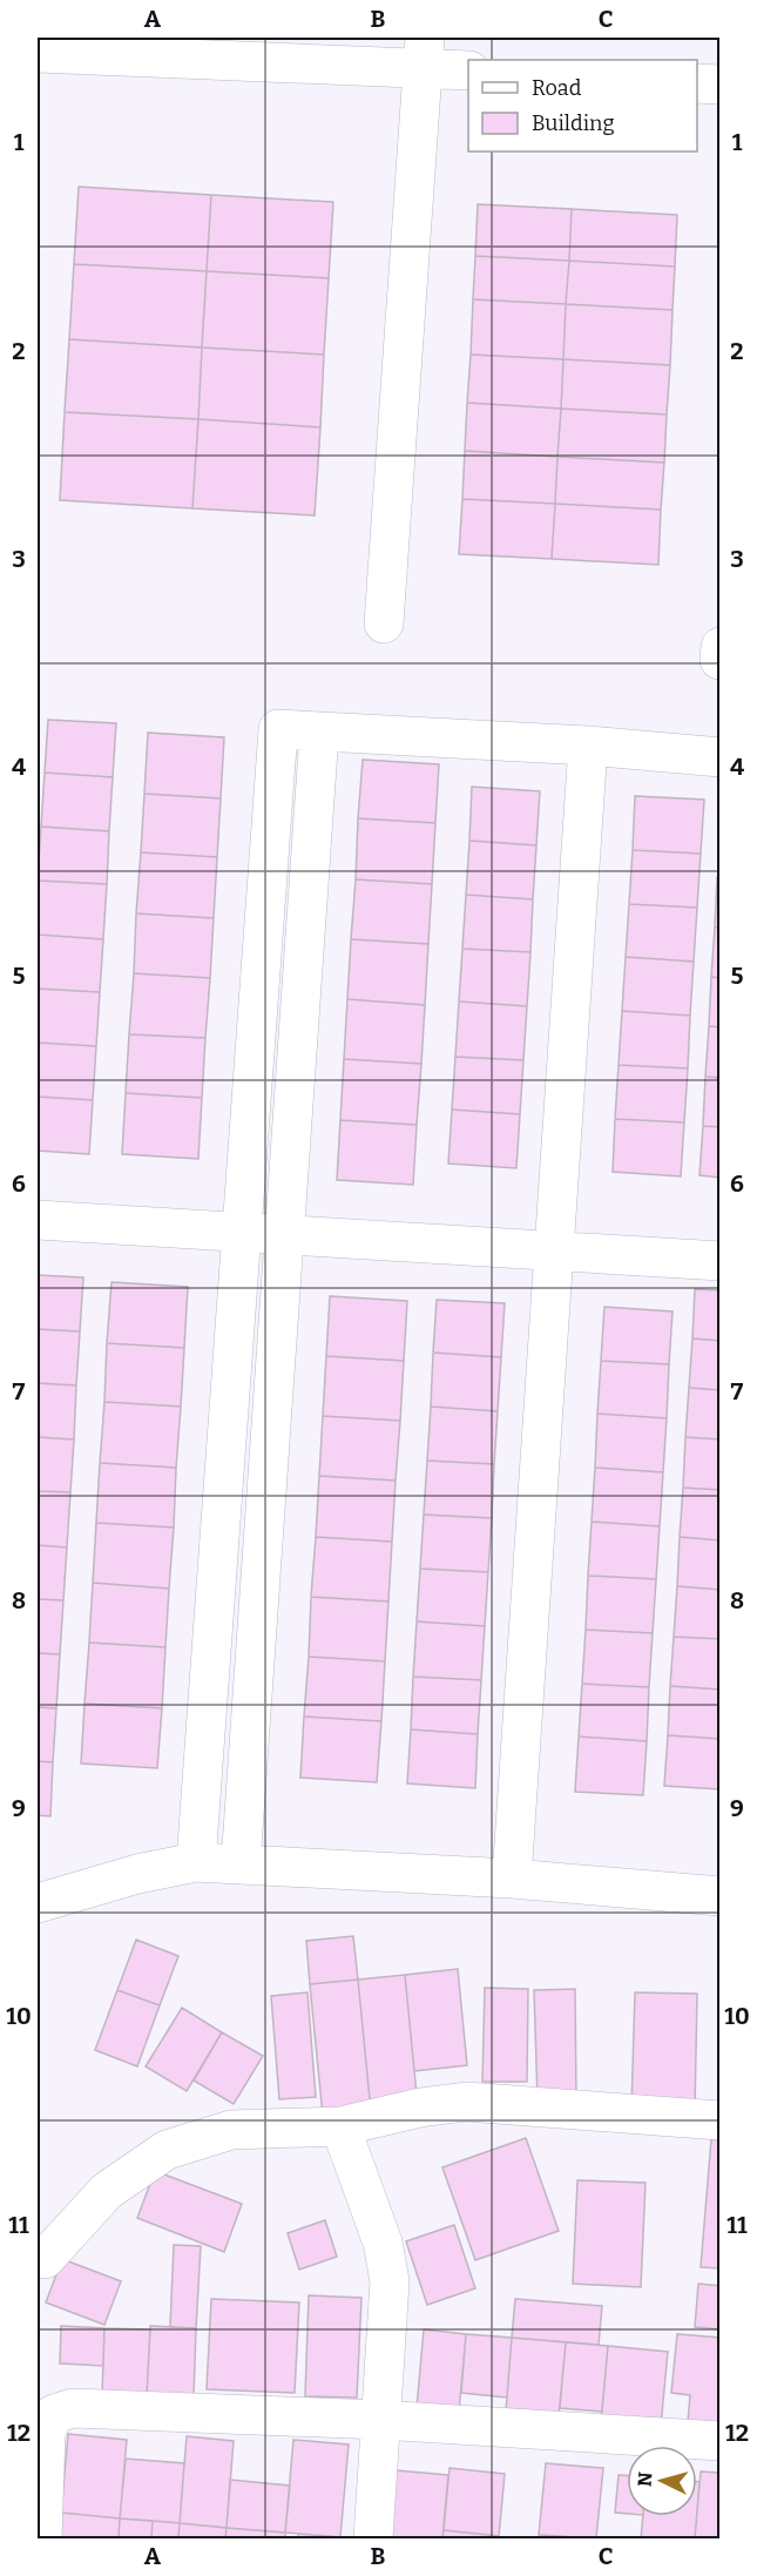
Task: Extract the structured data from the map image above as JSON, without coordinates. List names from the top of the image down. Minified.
{"legend":["Road","Building"],"north":"left","grid":{"columns":["A","B","C"],"rows":["1","2","3","4","5","6","7","8","9","10","11","12"]}}
